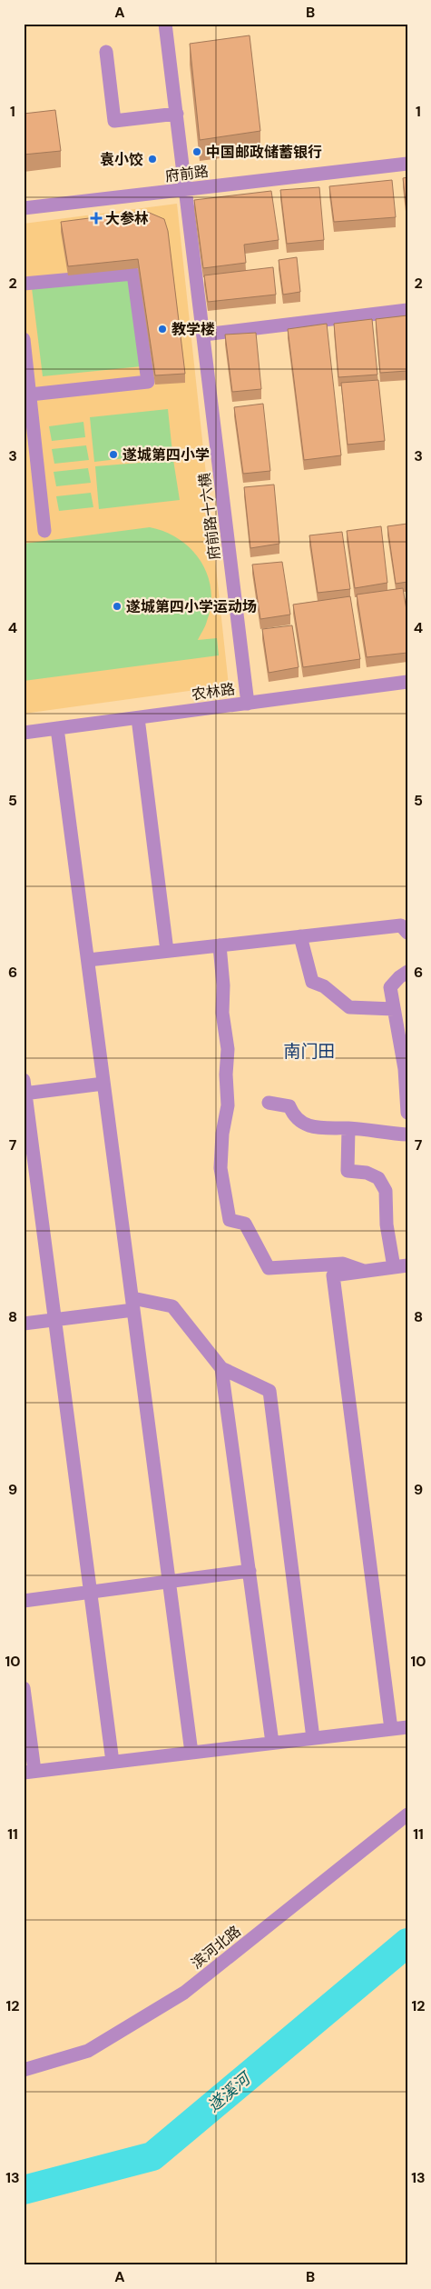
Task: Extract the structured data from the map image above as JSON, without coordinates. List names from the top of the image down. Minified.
{"streets":{"street":["府前路","府前路十六横","农林路","滨河北路"]},"crossings":[["府前路","府前路十六横"],["府前路十六横","农林路"]],"districts":["南门田"],"water":["遂溪河"],"places":{"other":["中国邮政储蓄银行","袁小饺","教学楼","遂城第四小学","遂城第四小学运动场"],"health":["大参林"]},"grid":{"columns":["A","B"],"rows":["1","2","3","4","5","6","7","8","9","10","11","12","13"]}}
